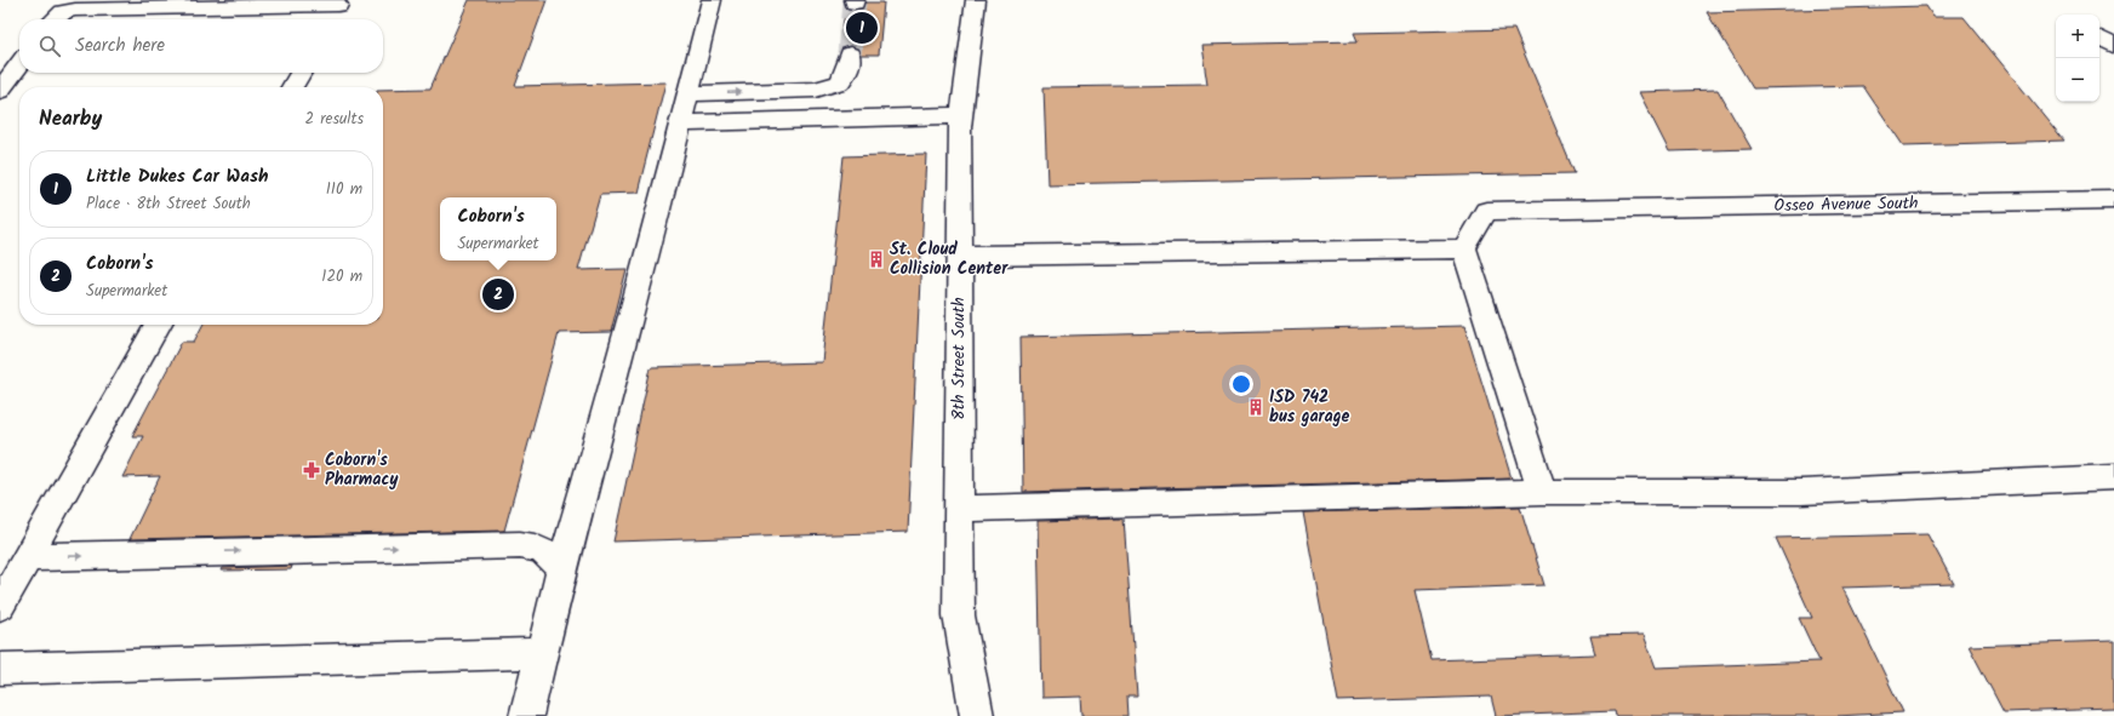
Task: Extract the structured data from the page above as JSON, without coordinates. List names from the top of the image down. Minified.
{"streets":{"street":["Osseo Avenue South","8th Street South"]},"places":{"building":["St. Cloud Collision Center","ISD 742 bus garage"],"pharmacy":["Coborn's Pharmacy"]},"page":{"pins":["1","2"],"map_buttons":["+","−"],"search":"Search here","heading":["Nearby","2 results"],"list":[{"mark":"1","name":"Little Dukes Car Wash","note":"Place · 8th Street South","value":"110 m"},{"mark":"2","name":"Coborn's","note":"Supermarket","value":"120 m"}],"popup":["Coborn's","Supermarket"]}}
